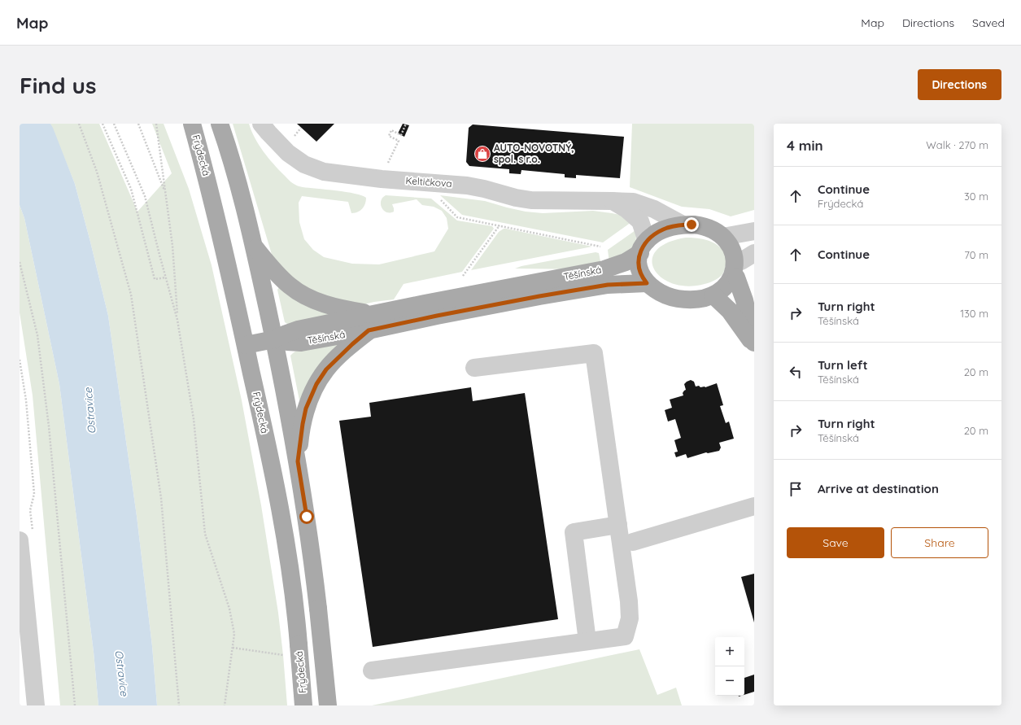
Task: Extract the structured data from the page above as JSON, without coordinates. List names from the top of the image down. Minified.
{"streets":{"main road":["Frýdecká","Těšínská"],"street":["Keltičkova"]},"crossings":[["Frýdecká","Těšínská"],["Keltičkova","Těšínská"]],"water":["Ostravice"],"places":{"shop":["AUTO-NOVOTNÝ, spol. s r.o."]},"page":{"header":"Map","nav":["Map","Directions","Saved"],"buttons":["Directions",["Save","Share"]],"title":"Find us","heading":["4 min","Walk · 270 m"],"list":[["Continue","Frýdecká","30 m"],["Continue","70 m"],["Turn right","Těšínská","130 m"],["Turn left","Těšínská","20 m"],["Turn right","Těšínská","20 m"],"Arrive at destination"],"map_buttons":["+","−"]}}
